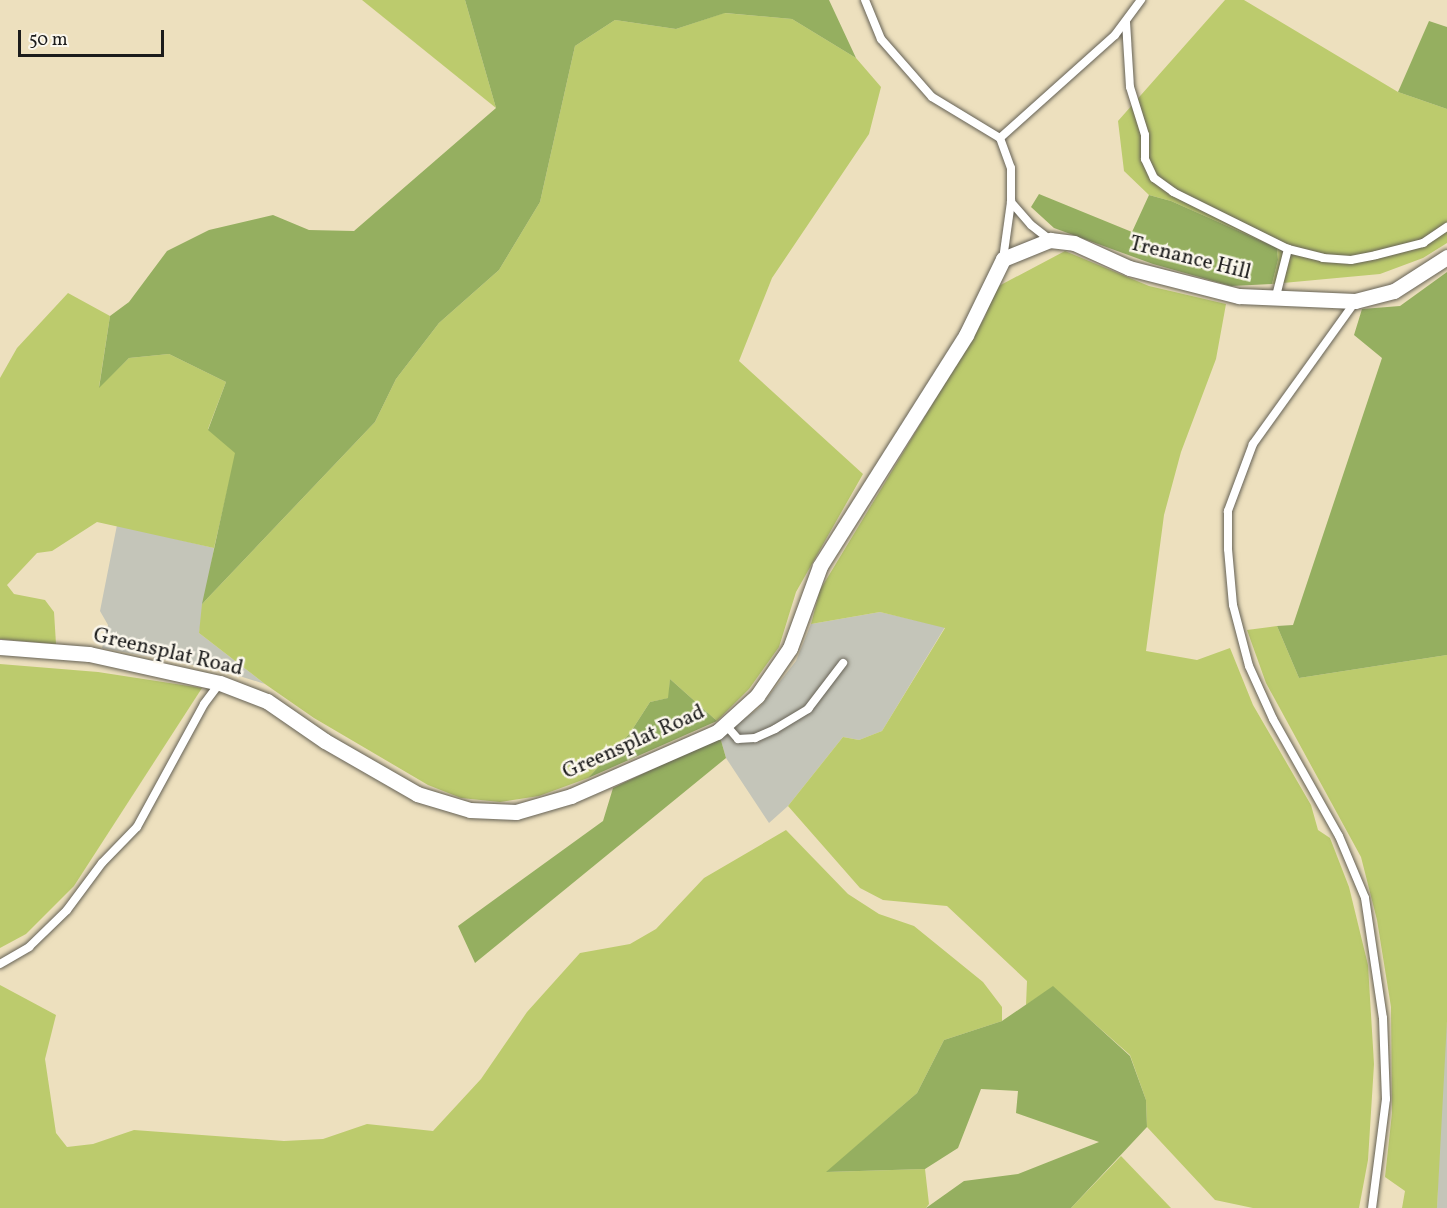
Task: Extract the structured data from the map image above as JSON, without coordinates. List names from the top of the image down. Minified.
{"streets":{"street":["Trenance Hill","Greensplat Road"]},"scale_bar":"50 m"}
